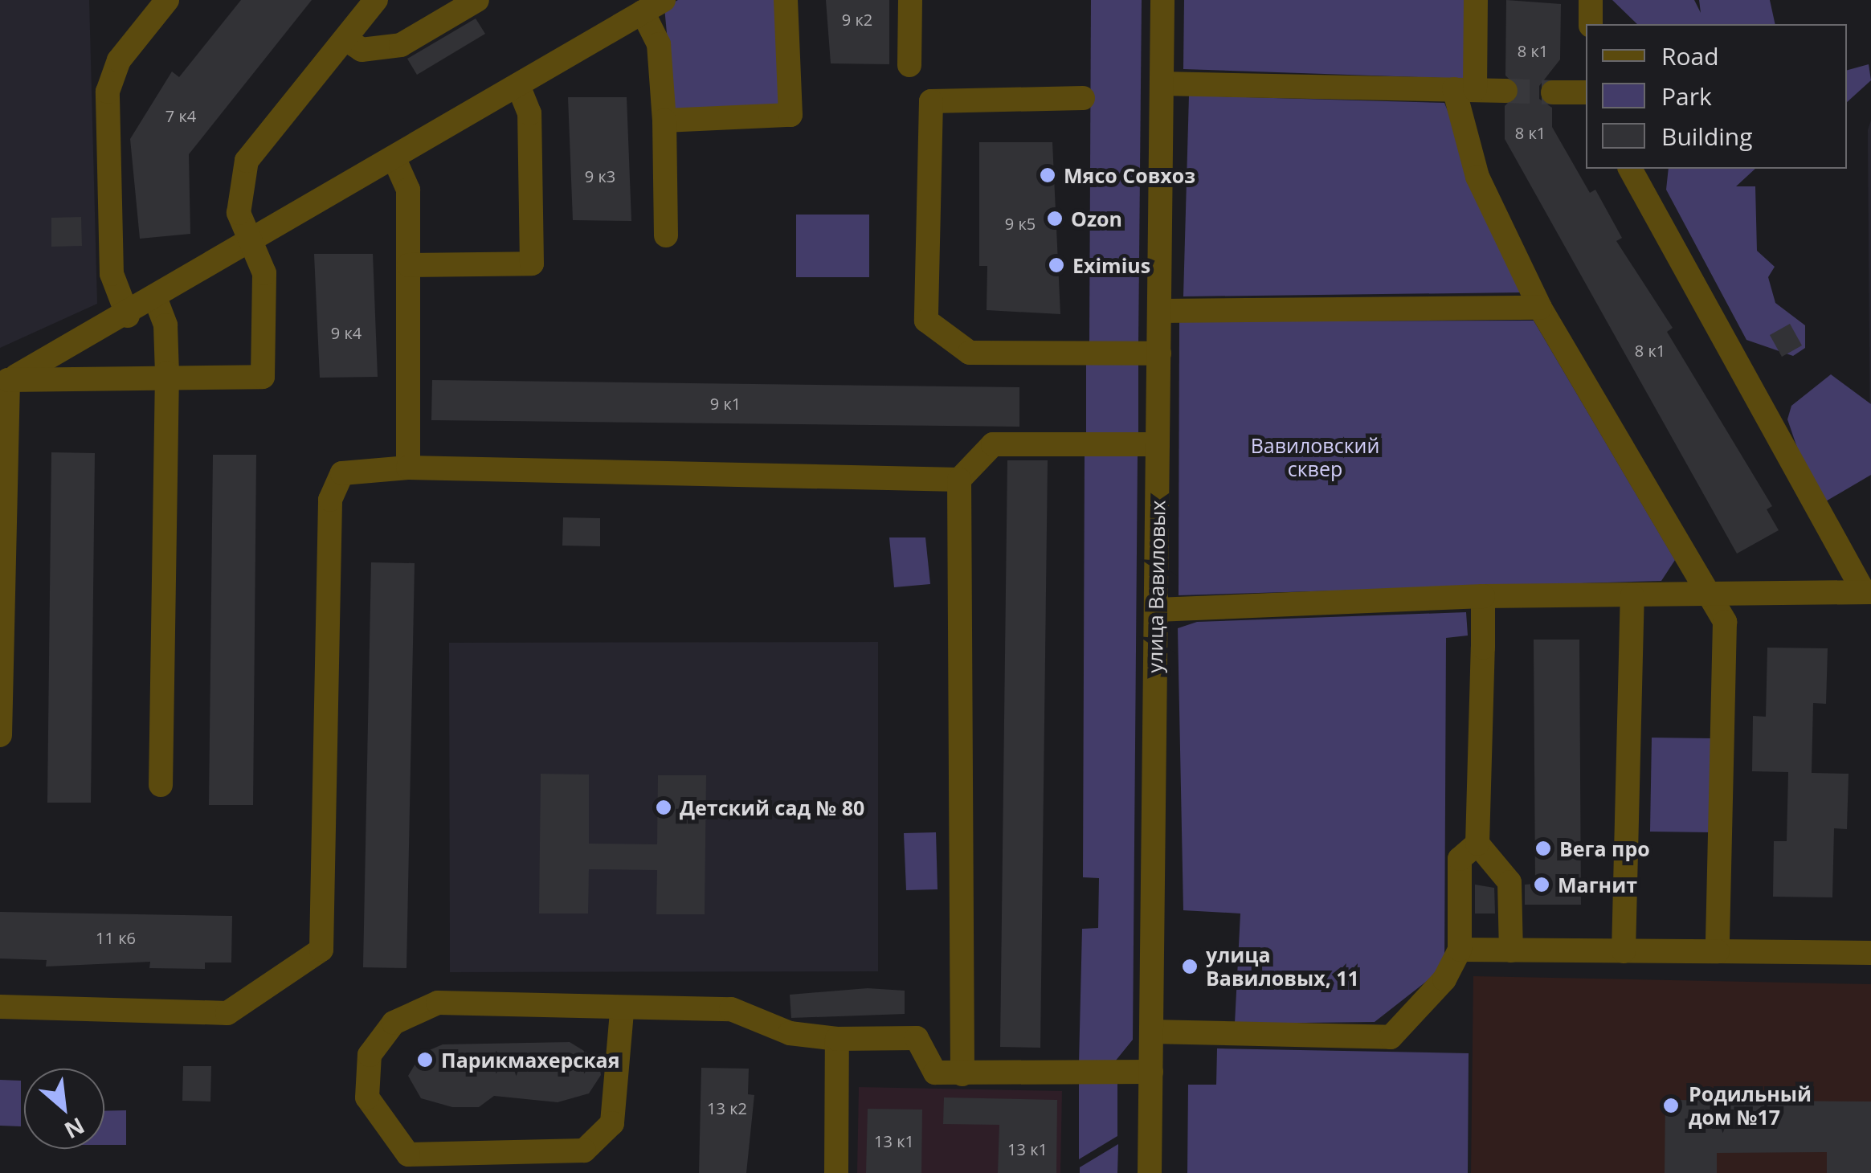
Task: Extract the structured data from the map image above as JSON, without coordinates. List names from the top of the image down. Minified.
{"streets":{"street":["улица Вавиловых"]},"parks":["Вавиловский сквер"],"places":["Мясо Совхоз","Ozon","Eximius","Детский сад № 80","Вега про","Магнит","улица Вавиловых, 11","Парикмахерская","Родильный дом №17"],"house_numbers":["9 к2","8 к1","7 к4","8 к1","9 к3","9 к5","9 к4","8 к1","9 к1","11 к6","13 к2","13 к1","13 к1"],"legend":["Road","Park","Building"],"north":"bottom right"}
